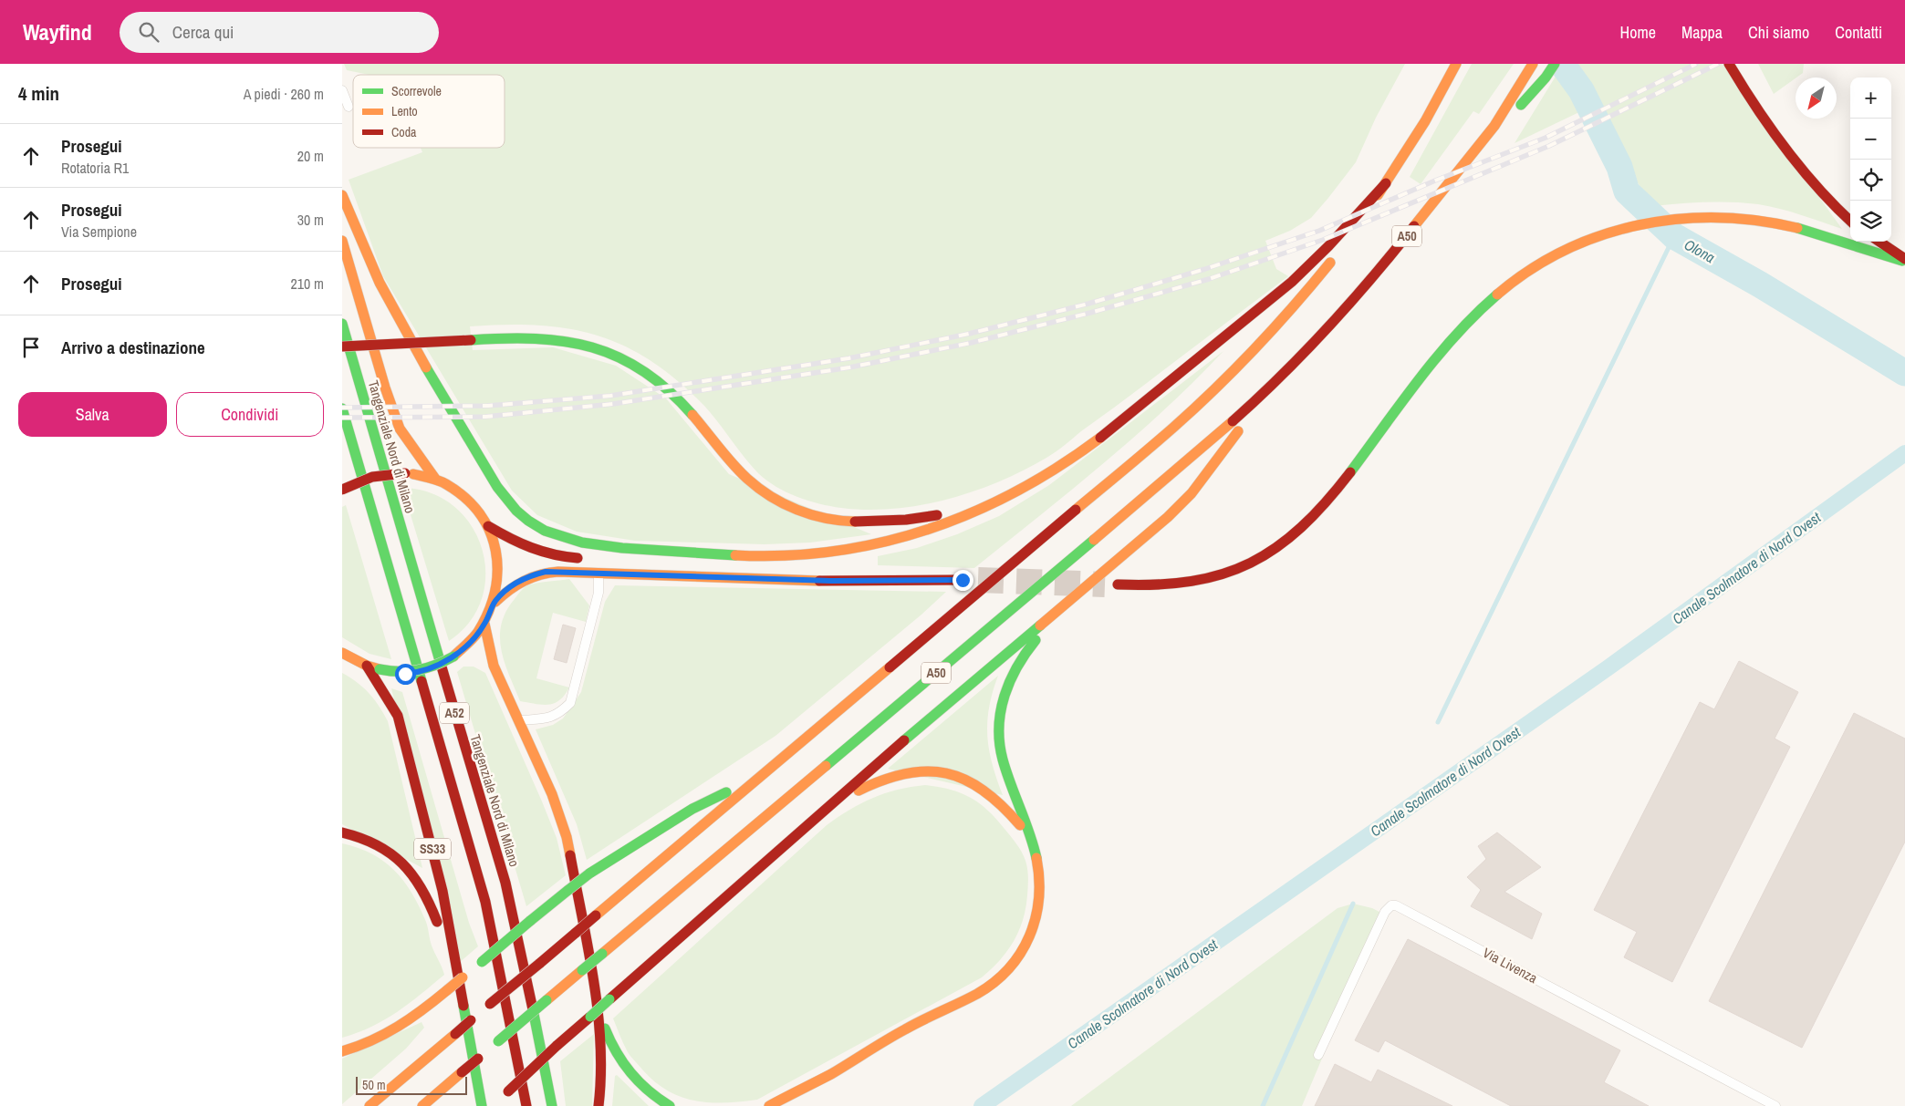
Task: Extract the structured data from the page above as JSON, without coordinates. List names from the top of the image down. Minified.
{"streets":{"main road":["A50","Tangenziale Nord di Milano","A52","SS33"],"lane":["Via Livenza"]},"water":["Olona","Canale Scolmatore di Nord Ovest"],"legend":["Scorrevole","Lento","Coda"],"scale_bar":"50 m","north":"bottom left","page":{"header":"Wayfind","search":"Cerca qui","nav":["Home","Mappa","Chi siamo","Contatti"],"heading":["4 min","A piedi · 260 m"],"map_buttons":["+","−"],"list":[["Prosegui","Rotatoria R1","20 m"],["Prosegui","Via Sempione","30 m"],["Prosegui","210 m"],"Arrivo a destinazione"],"buttons":["Salva","Condividi"],"scale":"50 m"}}
